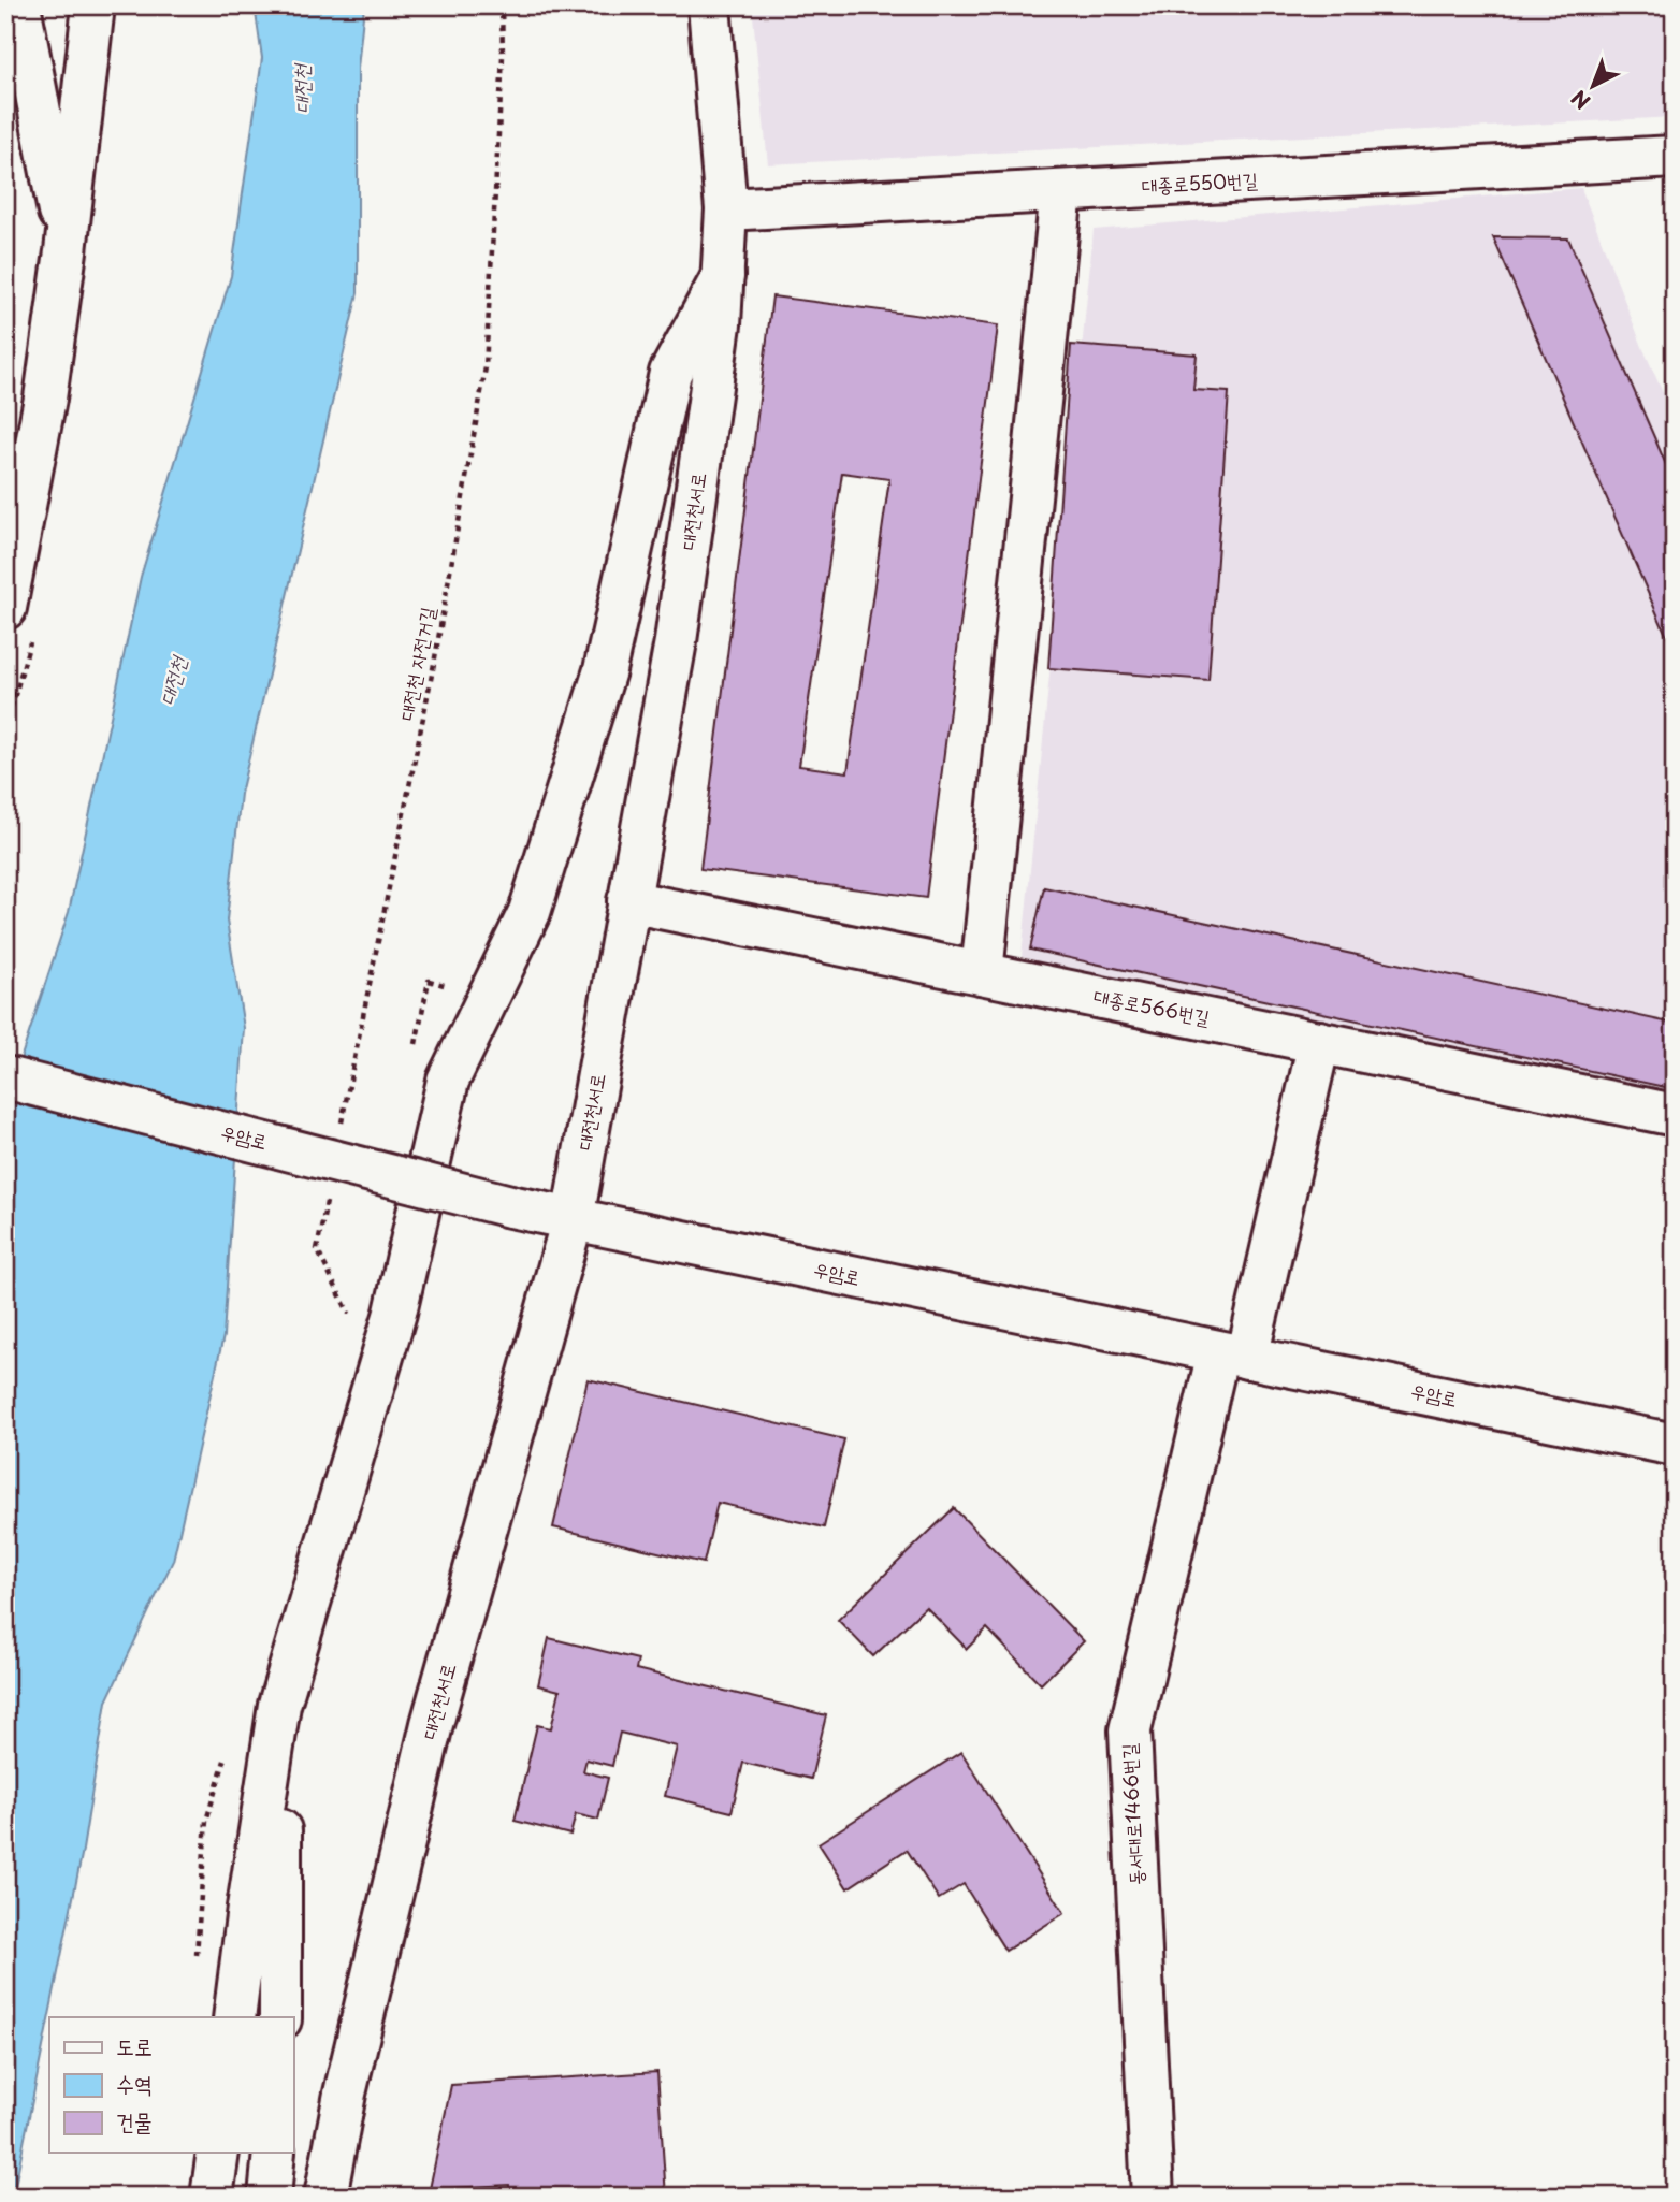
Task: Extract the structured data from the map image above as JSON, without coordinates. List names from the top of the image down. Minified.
{"streets":{"street":["대종로550번길","대전천서로","대종로566번길","우암로","동서대로1466번길"],"path":["대전천 자전거길"]},"crossings":[["대종로550번길","대전천서로"],["대전천서로","대종로566번길"],["대전천서로","우암로"],["대종로566번길","동서대로1466번길"],["우암로","동서대로1466번길"]],"water":["대전천"],"legend":["도로","수역","건물"],"north":"bottom left"}
